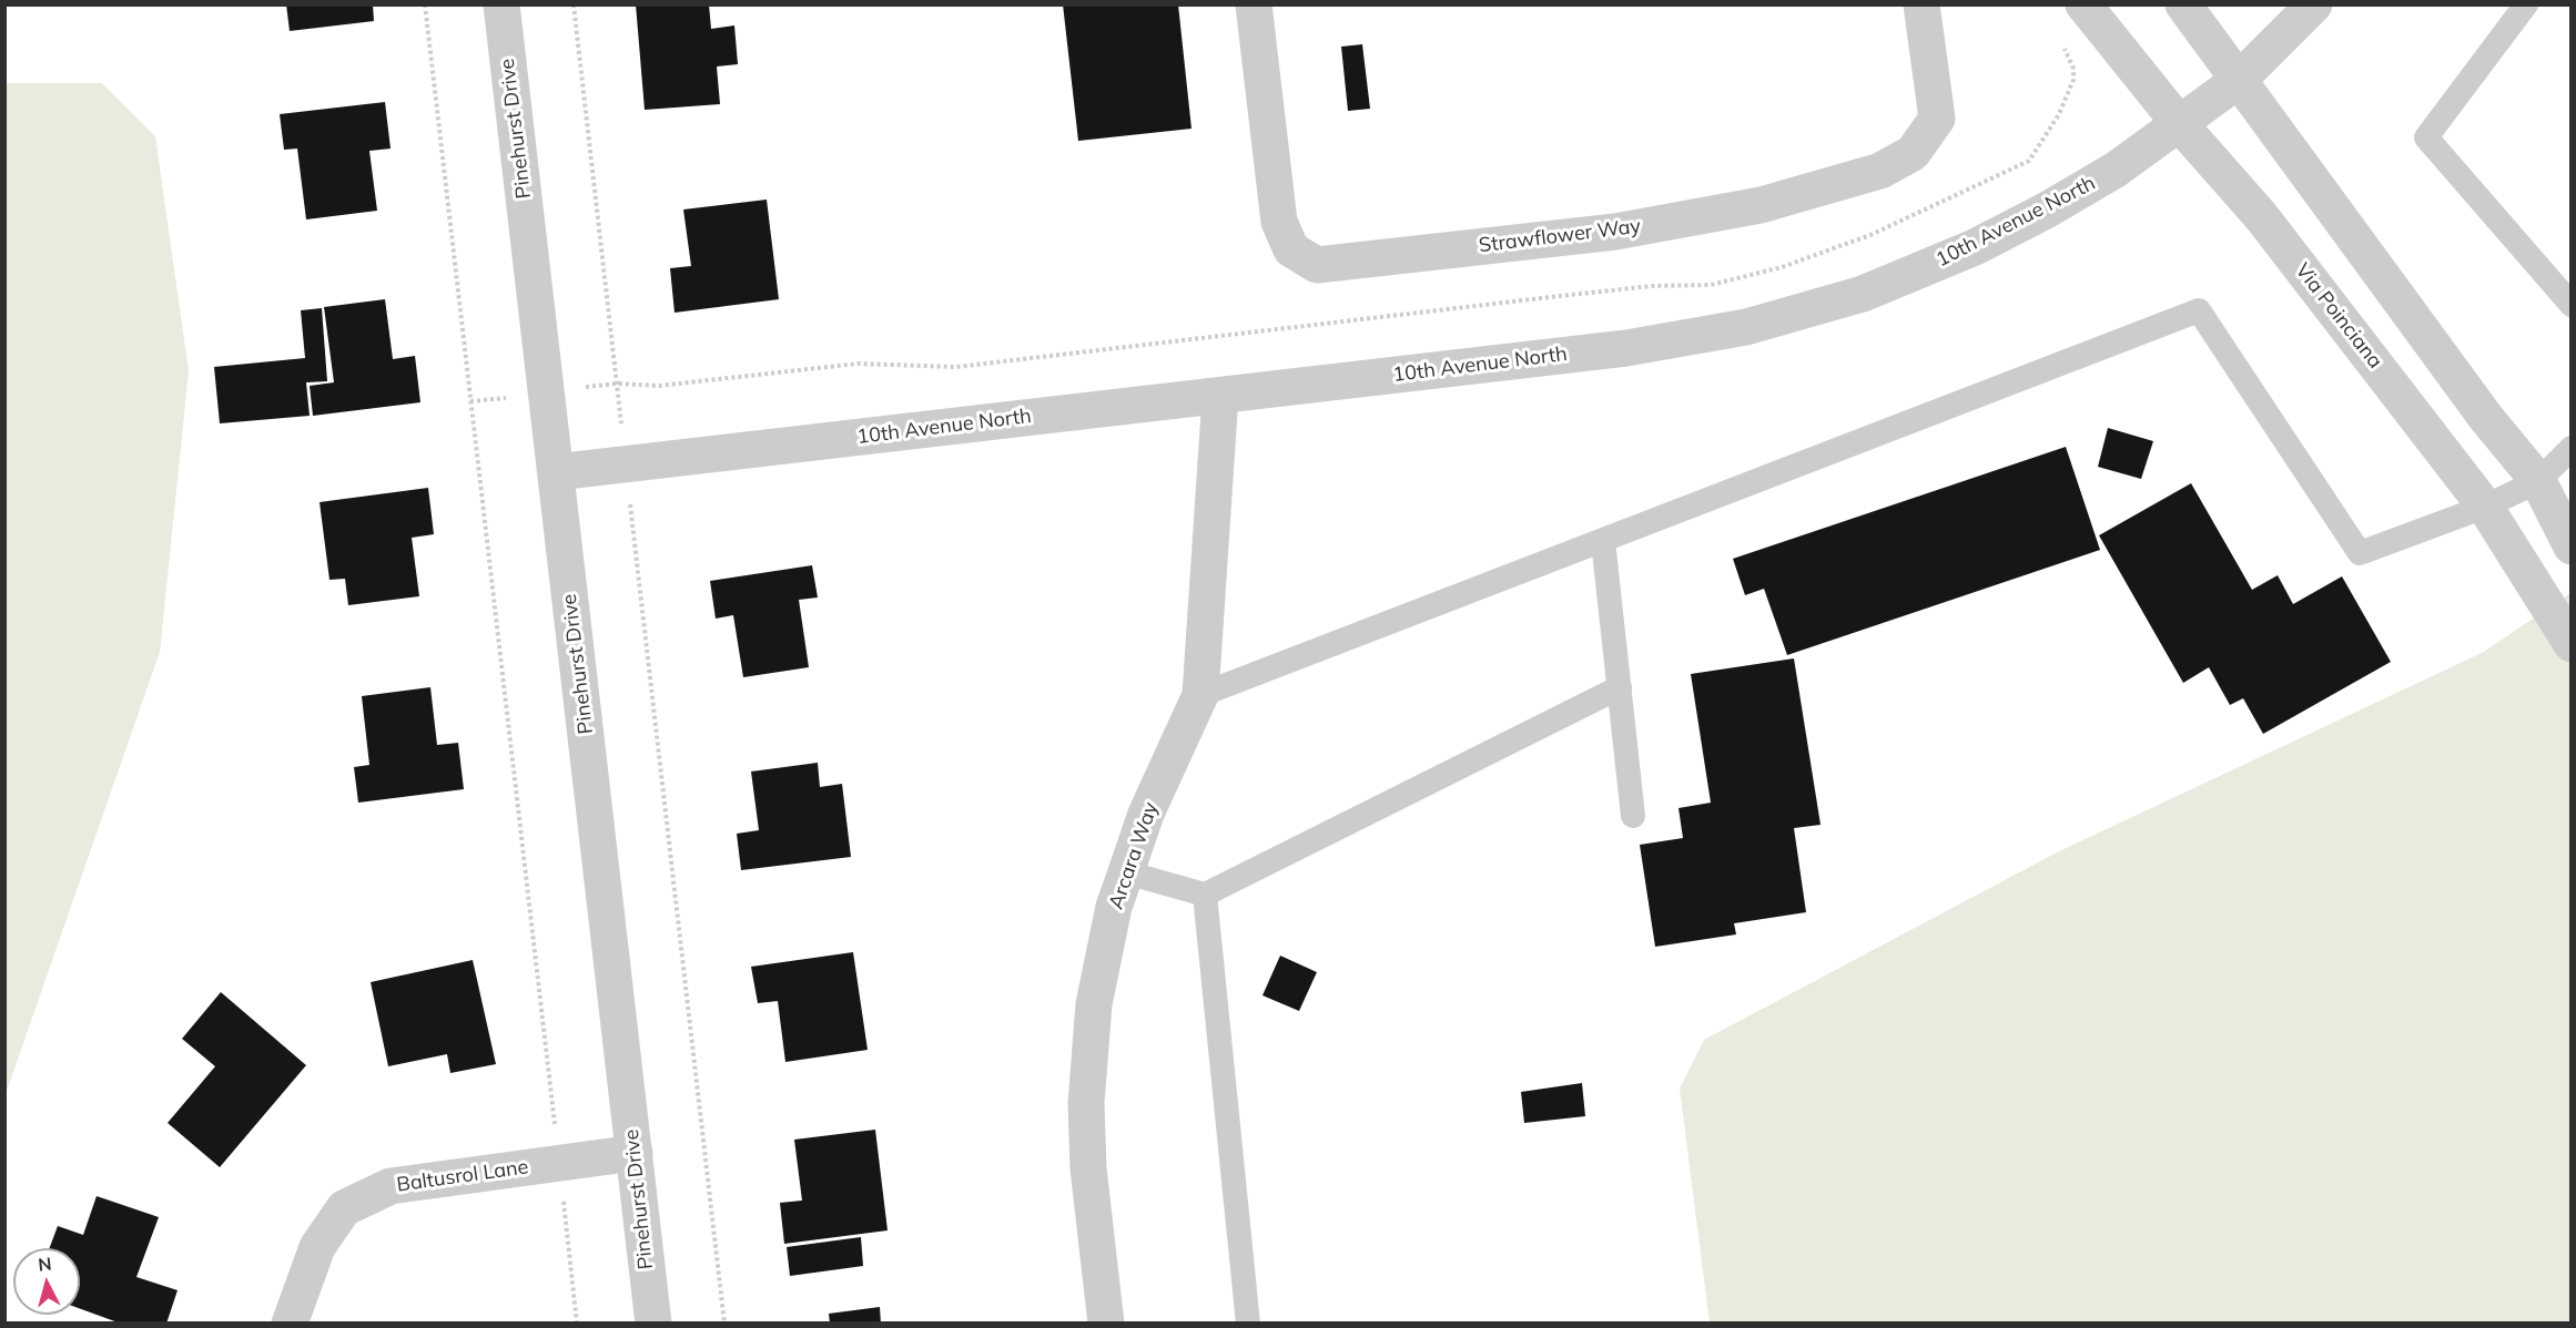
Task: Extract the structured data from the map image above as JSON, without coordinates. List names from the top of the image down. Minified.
{"streets":{"street":["Pinehurst Drive","10th Avenue North","Strawflower Way","Via Poinciana","Arcara Way","Baltusrol Lane"]},"crossings":[["Pinehurst Drive","10th Avenue North"],["Pinehurst Drive","Baltusrol Lane"],["10th Avenue North","Via Poinciana"],["10th Avenue North","Arcara Way"]],"north":"top"}
